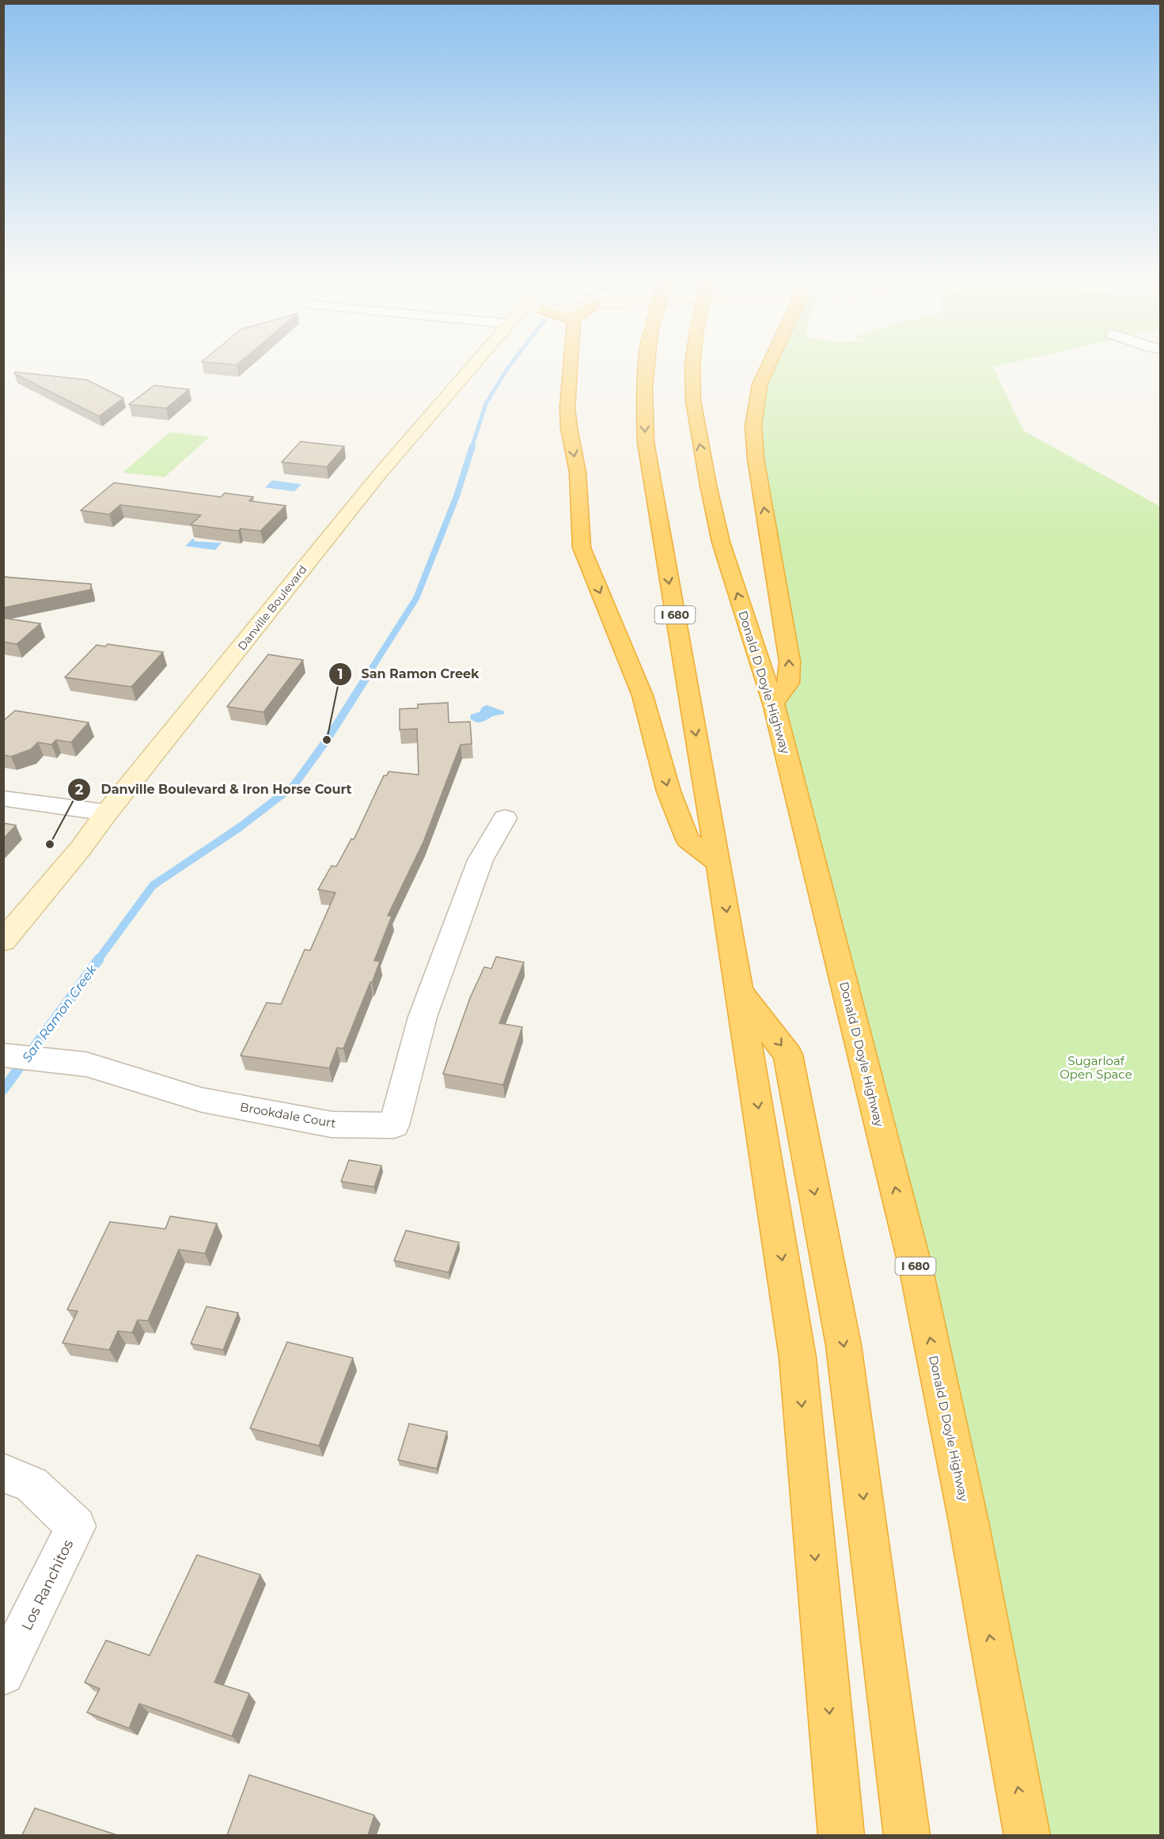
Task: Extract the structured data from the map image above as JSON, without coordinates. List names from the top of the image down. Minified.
{"streets":{"highway":["I 680","Donald D Doyle Highway"],"main road":["Danville Boulevard"],"street":["Brookdale Court","Los Ranchitos"]},"water":["San Ramon Creek"],"parks":["Sugarloaf Open Space"],"places":["San Ramon Creek","Danville Boulevard & Iron Horse Court"]}
